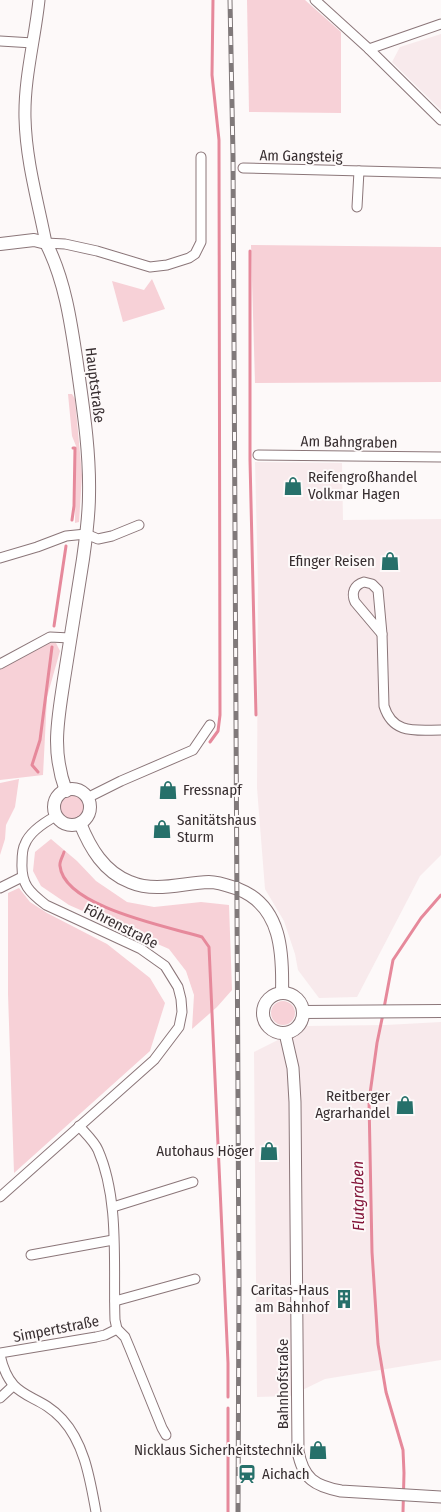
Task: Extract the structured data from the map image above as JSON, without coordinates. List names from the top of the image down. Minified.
{"streets":{"main road":["Hauptstraße"],"street":["Am Gangsteig","Am Bahngraben","Föhrenstraße","Simpertstraße","Bahnhofstraße"]},"crossings":[["Föhrenstraße","Simpertstraße"]],"water":["Flutgraben"],"places":{"shop":["Reifengroßhandel Volkmar Hagen","Efinger Reisen","Fressnapf","Sanitätshaus Sturm","Reitberger Agrarhandel","Autohaus Höger","Nicklaus Sicherheitstechnik"],"building":["Caritas-Haus am Bahnhof"],"station":["Aichach"]}}
